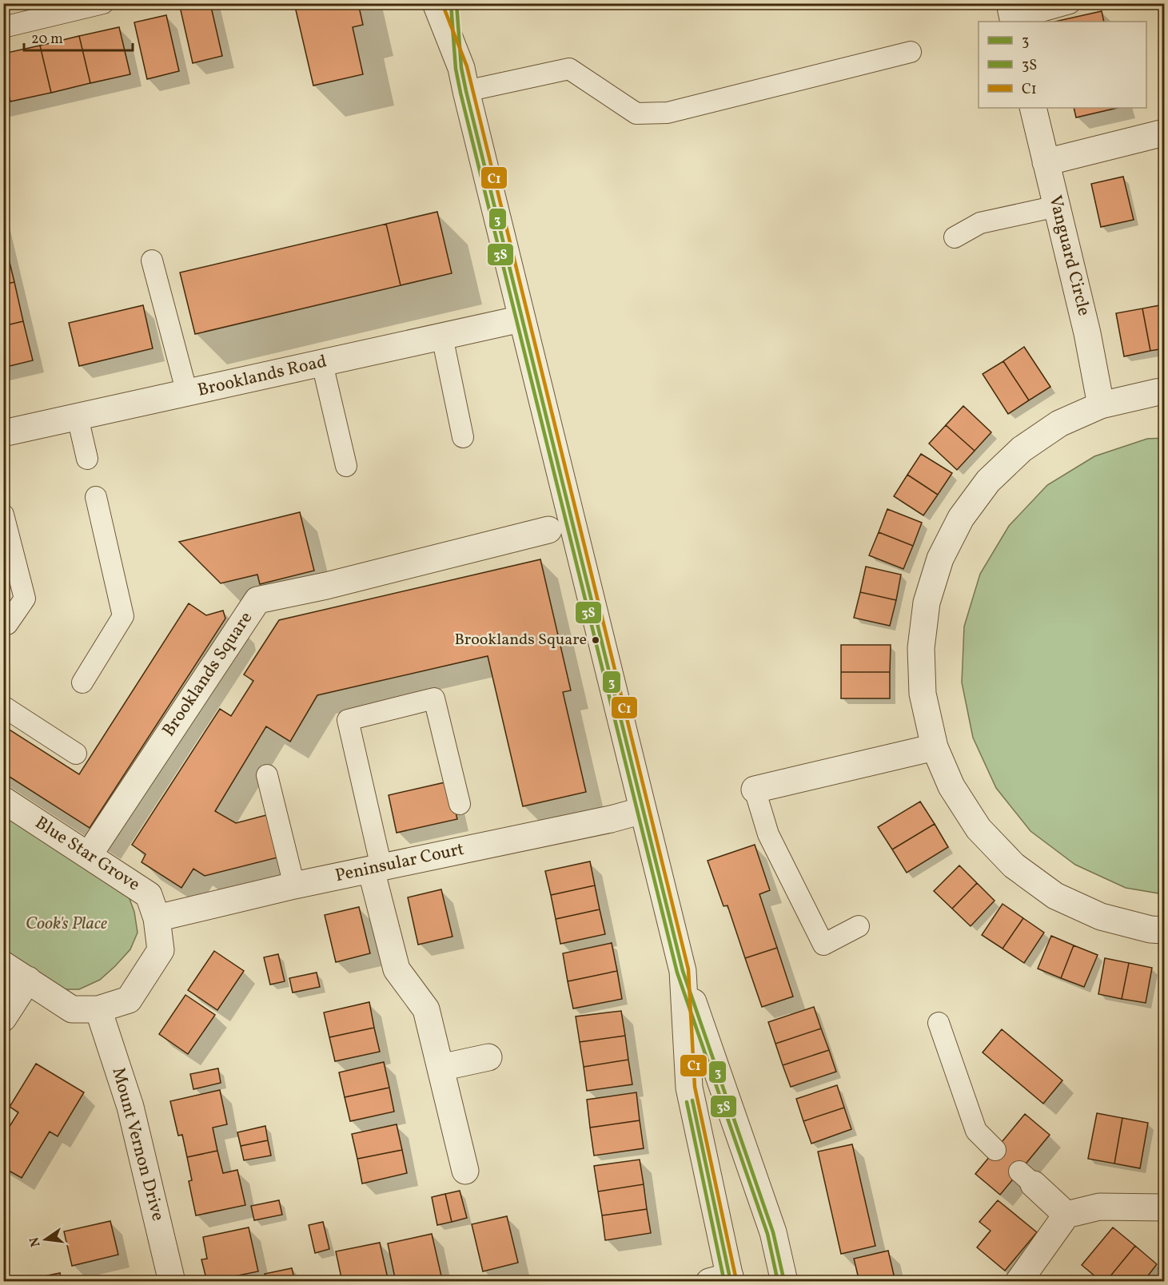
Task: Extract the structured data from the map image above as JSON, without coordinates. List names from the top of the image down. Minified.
{"streets":{"street":["Vanguard Circle","Brooklands Road","Brooklands Square","Blue Star Grove","Peninsular Court","Mount Vernon Drive"]},"crossings":[["Brooklands Square","Blue Star Grove"],["Blue Star Grove","Peninsular Court"],["Blue Star Grove","Mount Vernon Drive"]],"parks":["Cook's Place"],"places":["Brooklands Square"],"lines":["transit line 3","transit line C1","transit line 3S"],"legend":["3","3S","C1"],"scale_bar":"20 m","north":"left"}
